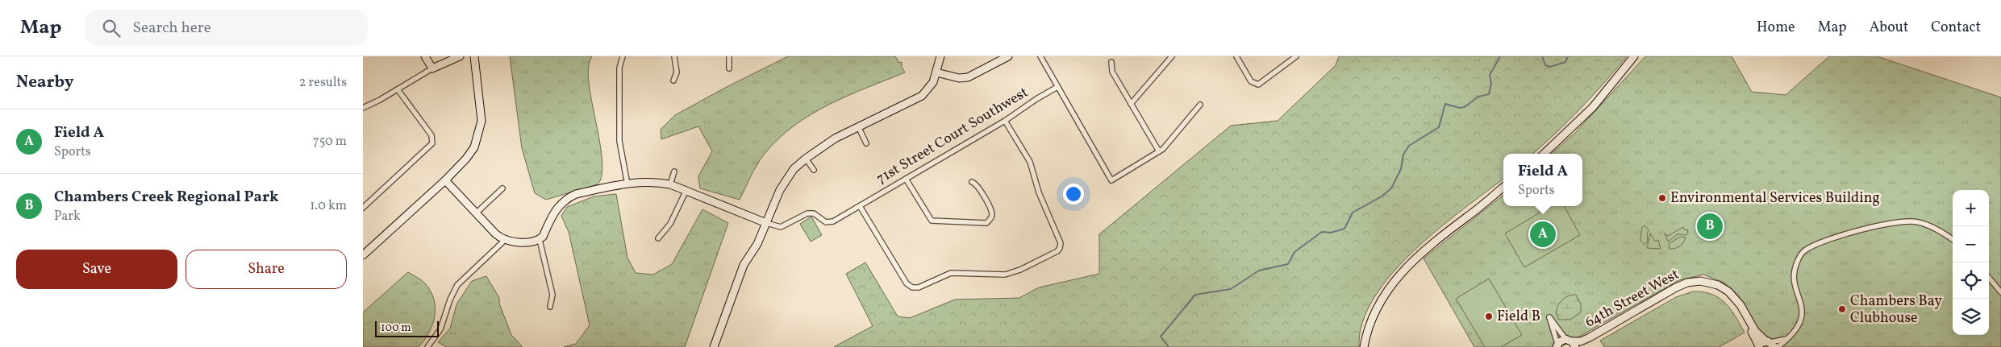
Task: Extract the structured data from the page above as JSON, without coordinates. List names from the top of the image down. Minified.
{"streets":{"street":["71st Street Court Southwest","64th Street West"]},"places":["Environmental Services Building","Chambers Bay Clubhouse","Field B"],"scale_bar":"100 m","page":{"header":"Map","search":"Search here","nav":["Home","Map","About","Contact"],"heading":["Nearby","2 results"],"list":[{"mark":"A","name":"Field A","note":"Sports","value":"750 m"},{"mark":"B","name":"Chambers Creek Regional Park","note":"Park","value":"1.0 km"}],"popup":["Field A","Sports"],"map_buttons":["+","−"],"pins":["B","A"],"buttons":["Save","Share"],"scale":"100 m"}}
